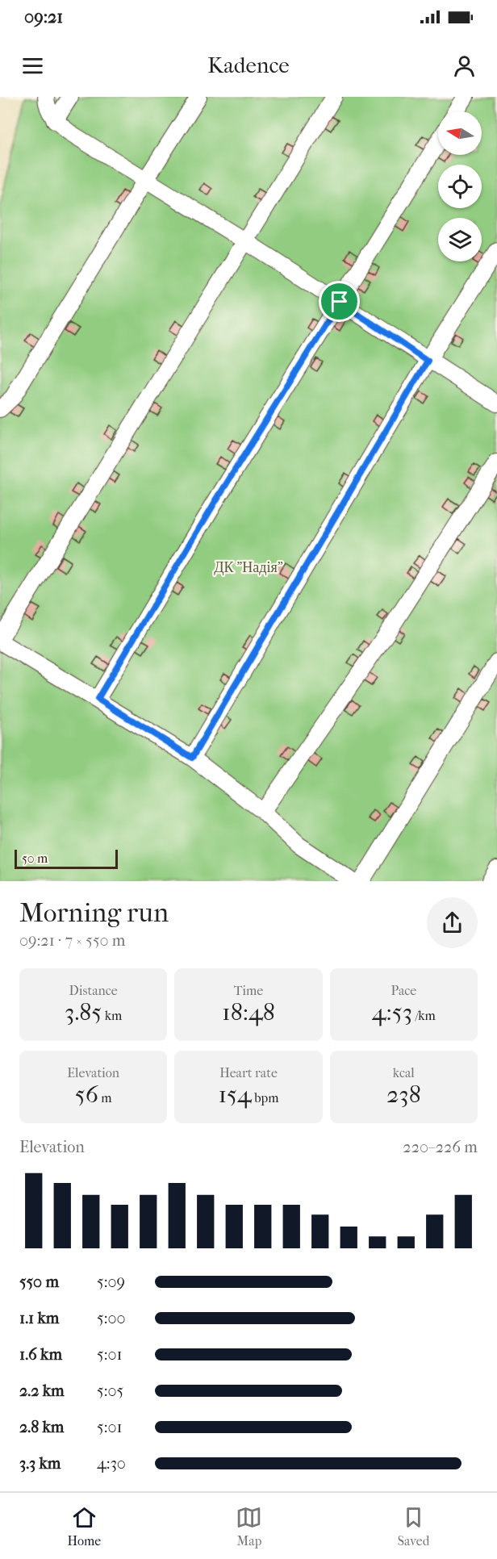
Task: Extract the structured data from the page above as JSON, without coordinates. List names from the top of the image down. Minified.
{"parks":["ДК \"Надія\""],"scale_bar":"50 m","north":"left","page":{"status":"09:21","header":"Kadence","scale":"50 m","heading":["Morning run","09:21 · 7 × 550 m"],"stats":[["Distance","3.85 km"],["Time","18:48"],["Pace","4:53 /km"],["Elevation","56 m"],["Heart rate","154 bpm"],["kcal","238"]],"chart":["Elevation","220–226 m"],"list":[{"name":"550 m","note":"5:09"},{"name":"1.1 km","note":"5:00"},{"name":"1.6 km","note":"5:01"},{"name":"2.2 km","note":"5:05"},{"name":"2.8 km","note":"5:01"},{"name":"3.3 km","note":"4:30"}],"tabs":["Home","Map","Saved"]}}
